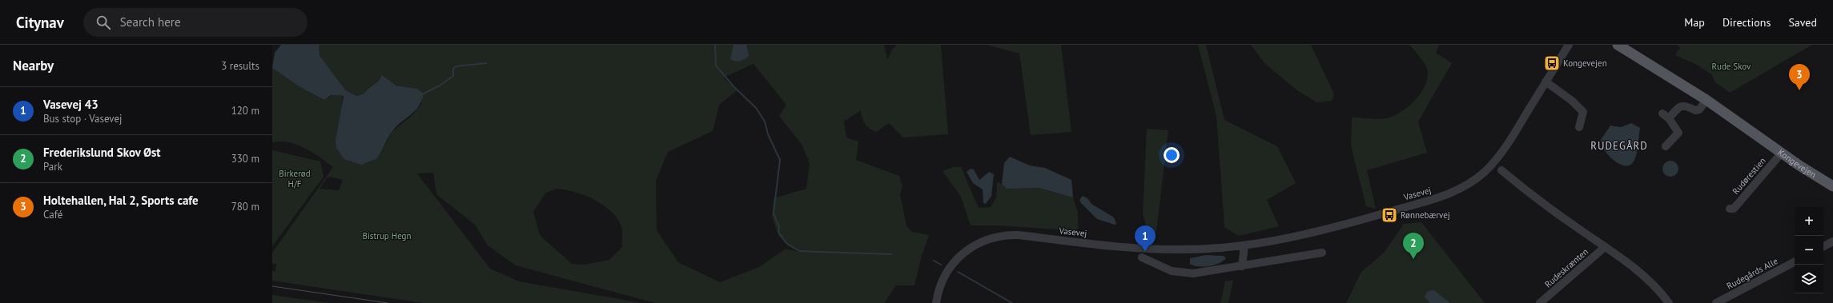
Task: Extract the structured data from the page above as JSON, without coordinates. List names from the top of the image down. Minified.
{"streets":{"main road":["Kongevejen"],"street":["Rudørestien","Vasevej","Rudeskrænten","Rudegårds Alle"]},"crossings":[["Kongevejen","Rudørestien"]],"districts":["RUDEGÅRD"],"parks":["Rude Skov","Birkerød H/F","Bistrup Hegn"],"places":{"bus stop":["Kongevejen","Rønnebærvej"]},"page":{"header":"Citynav","search":"Search here","nav":["Map","Directions","Saved"],"heading":["Nearby","3 results"],"pins":["3","1","2"],"list":[{"mark":"1","name":"Vasevej 43","note":"Bus stop · Vasevej","value":"120 m"},{"mark":"2","name":"Frederikslund Skov Øst","note":"Park","value":"330 m"},{"mark":"3","name":"Holtehallen, Hal 2, Sports cafe","note":"Café","value":"780 m"}],"map_buttons":["+","−"]}}
